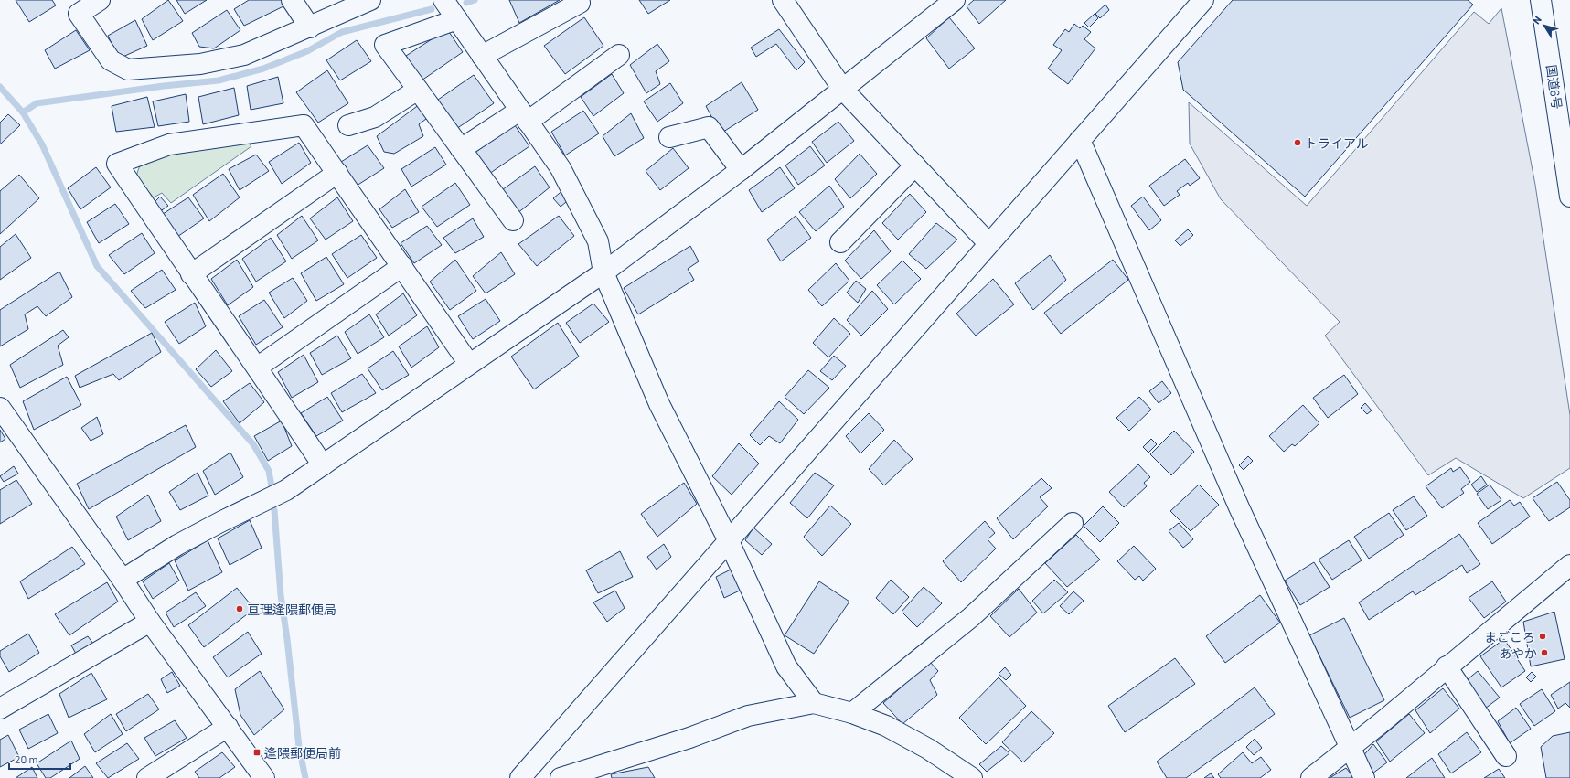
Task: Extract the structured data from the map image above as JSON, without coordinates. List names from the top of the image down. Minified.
{"streets":{"main road":["国道6号"]},"places":{"other":["トライアル","亘理逢隈郵便局","まごころ","あやか"],"transit":["逢隈郵便局前"]},"scale_bar":"20 m","north":"top left"}
